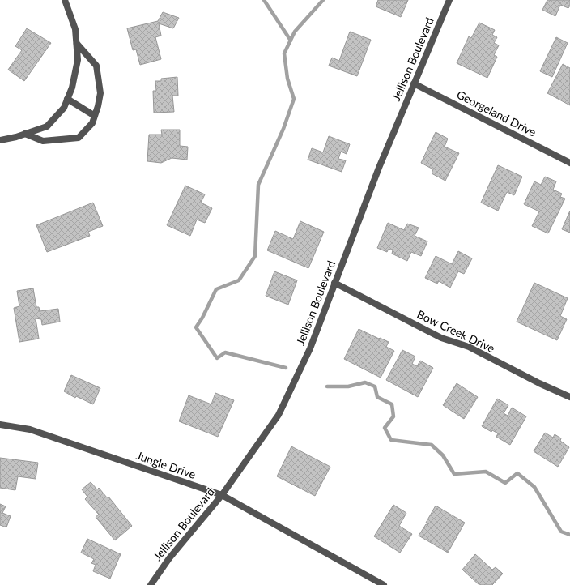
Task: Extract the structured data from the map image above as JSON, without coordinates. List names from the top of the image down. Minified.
{"streets":{"street":["Jellison Boulevard","Georgeland Drive","Bow Creek Drive","Jungle Drive"]},"crossings":[["Jellison Boulevard","Georgeland Drive"],["Jellison Boulevard","Bow Creek Drive"],["Jellison Boulevard","Jungle Drive"]]}
